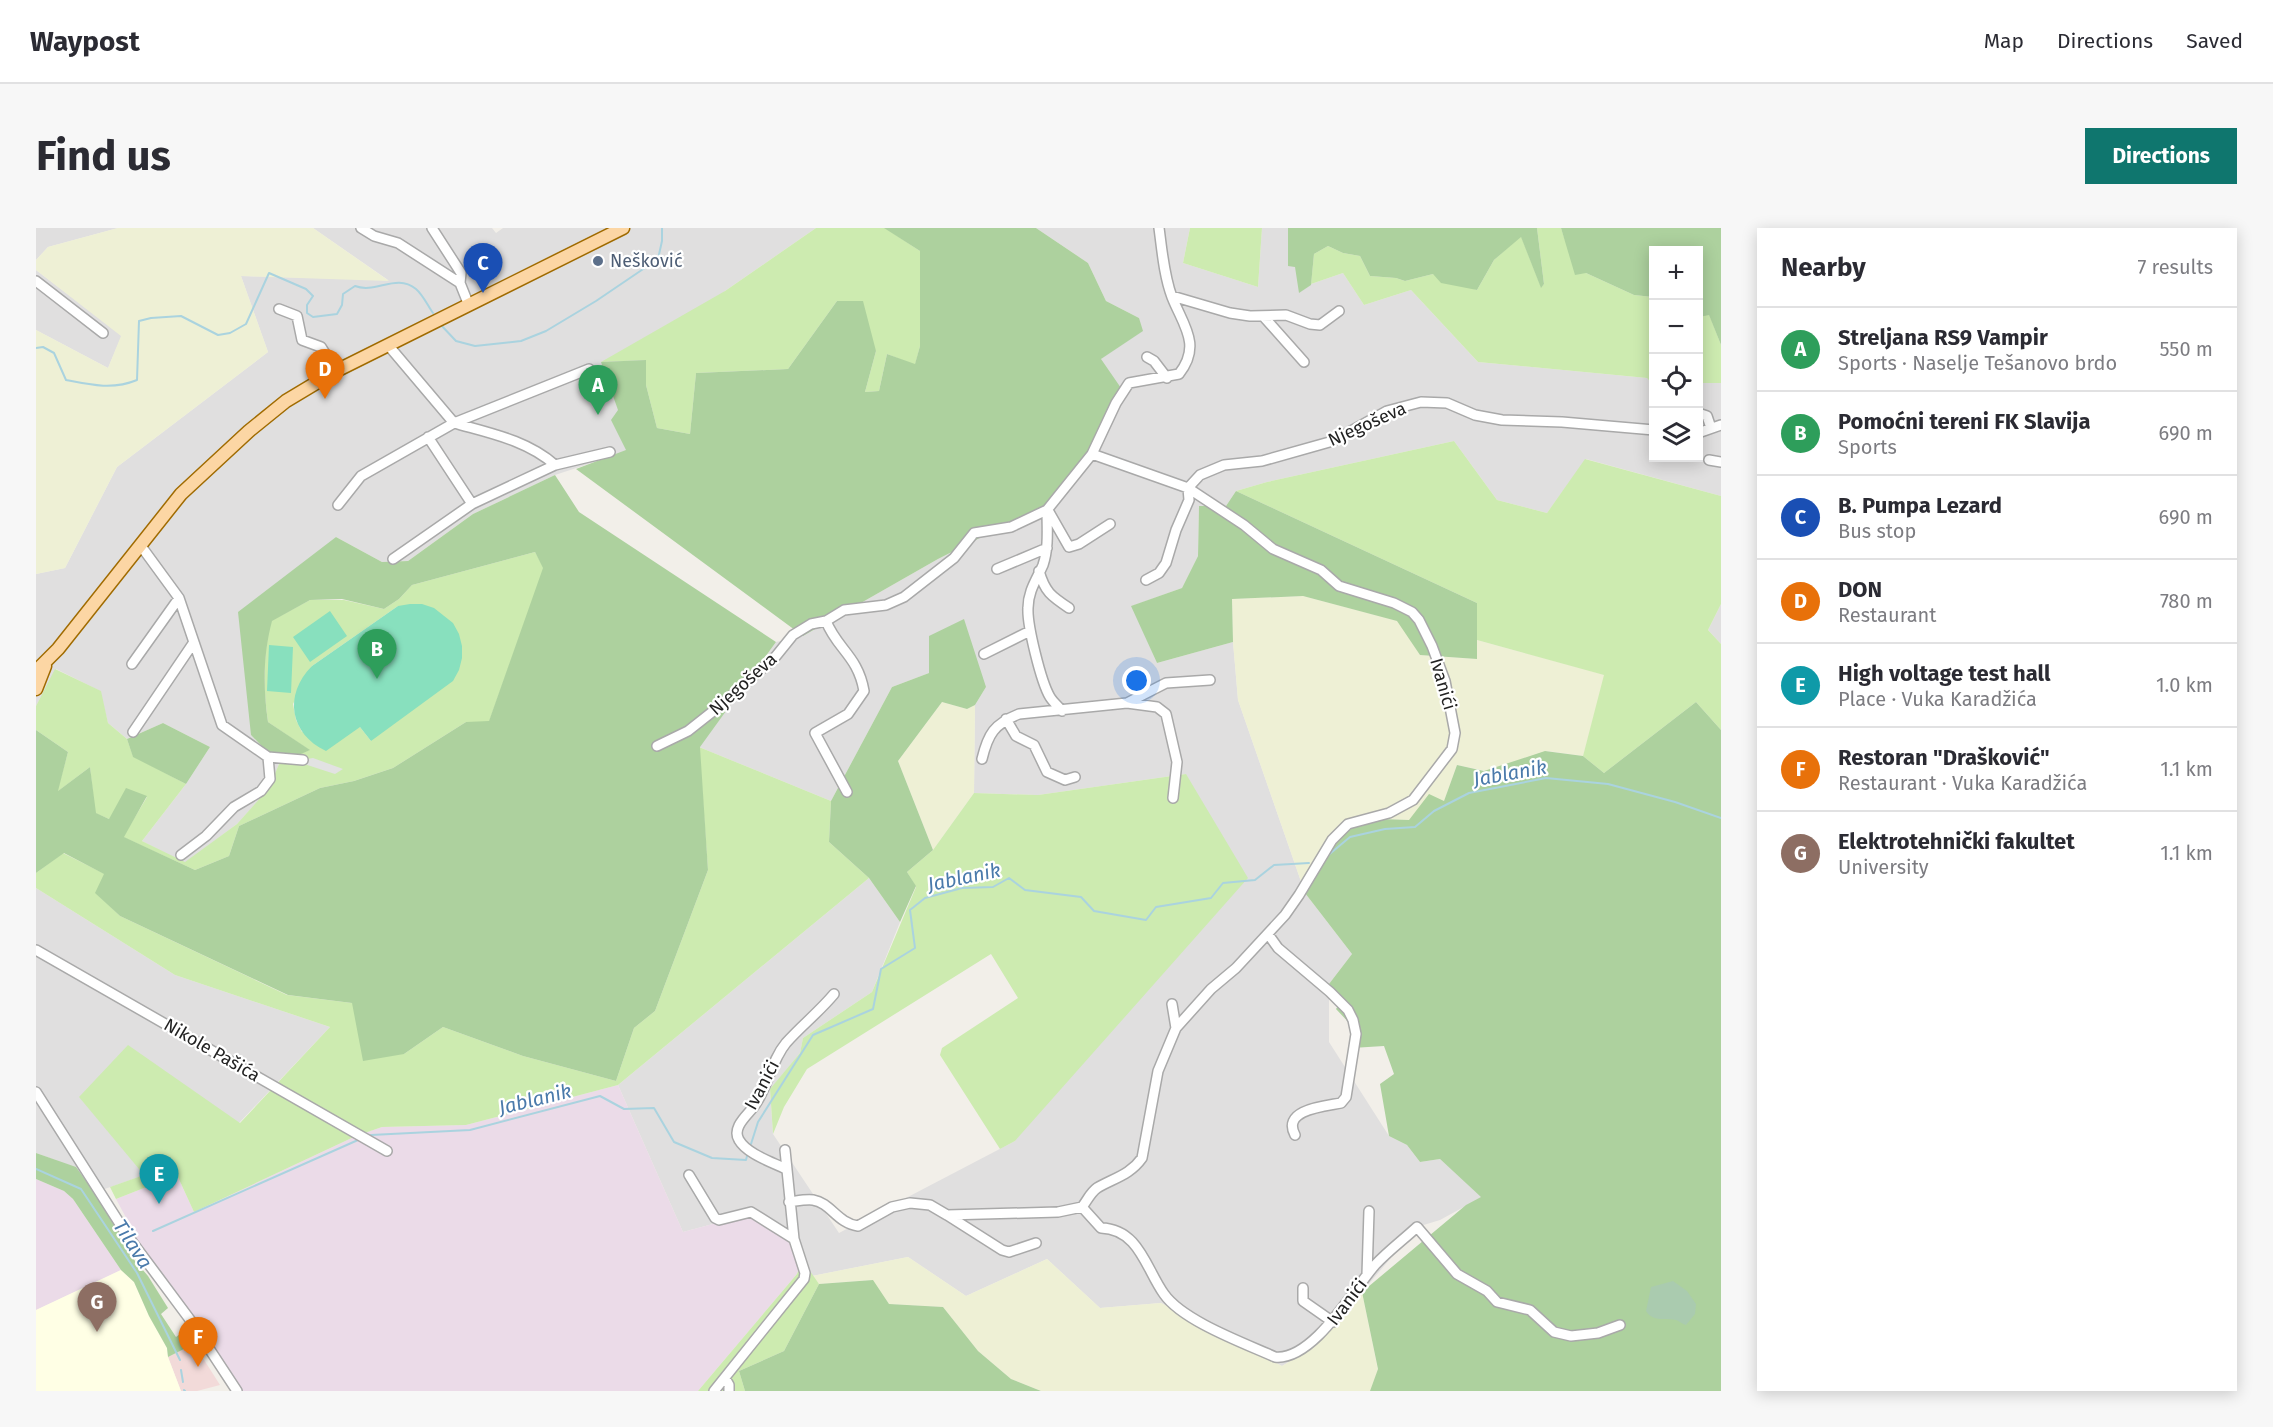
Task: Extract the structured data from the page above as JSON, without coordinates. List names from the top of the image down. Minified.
{"streets":{"street":["Njegoševa","Ivanići","Nikole Pašića"]},"crossings":[["Njegoševa","Ivanići"]],"water":["Jablanik","Tilava"],"places":["Nešković"],"page":{"header":"Waypost","nav":["Map","Directions","Saved"],"buttons":"Directions","title":"Find us","heading":["Nearby","7 results"],"pins":["C","D","A","B","E","G","F"],"map_buttons":["+","−"],"list":[{"mark":"A","name":"Streljana RS9 Vampir","note":"Sports · Naselje Tešanovo brdo","value":"550 m"},{"mark":"B","name":"Pomoćni tereni FK Slavija","note":"Sports","value":"690 m"},{"mark":"C","name":"B. Pumpa Lezard","note":"Bus stop","value":"690 m"},{"mark":"D","name":"DON","note":"Restaurant","value":"780 m"},{"mark":"E","name":"High voltage test hall","note":"Place · Vuka Karadžića","value":"1.0 km"},{"mark":"F","name":"Restoran \"Drašković\"","note":"Restaurant · Vuka Karadžića","value":"1.1 km"},{"mark":"G","name":"Elektrotehnički fakultet","note":"University","value":"1.1 km"}]}}
